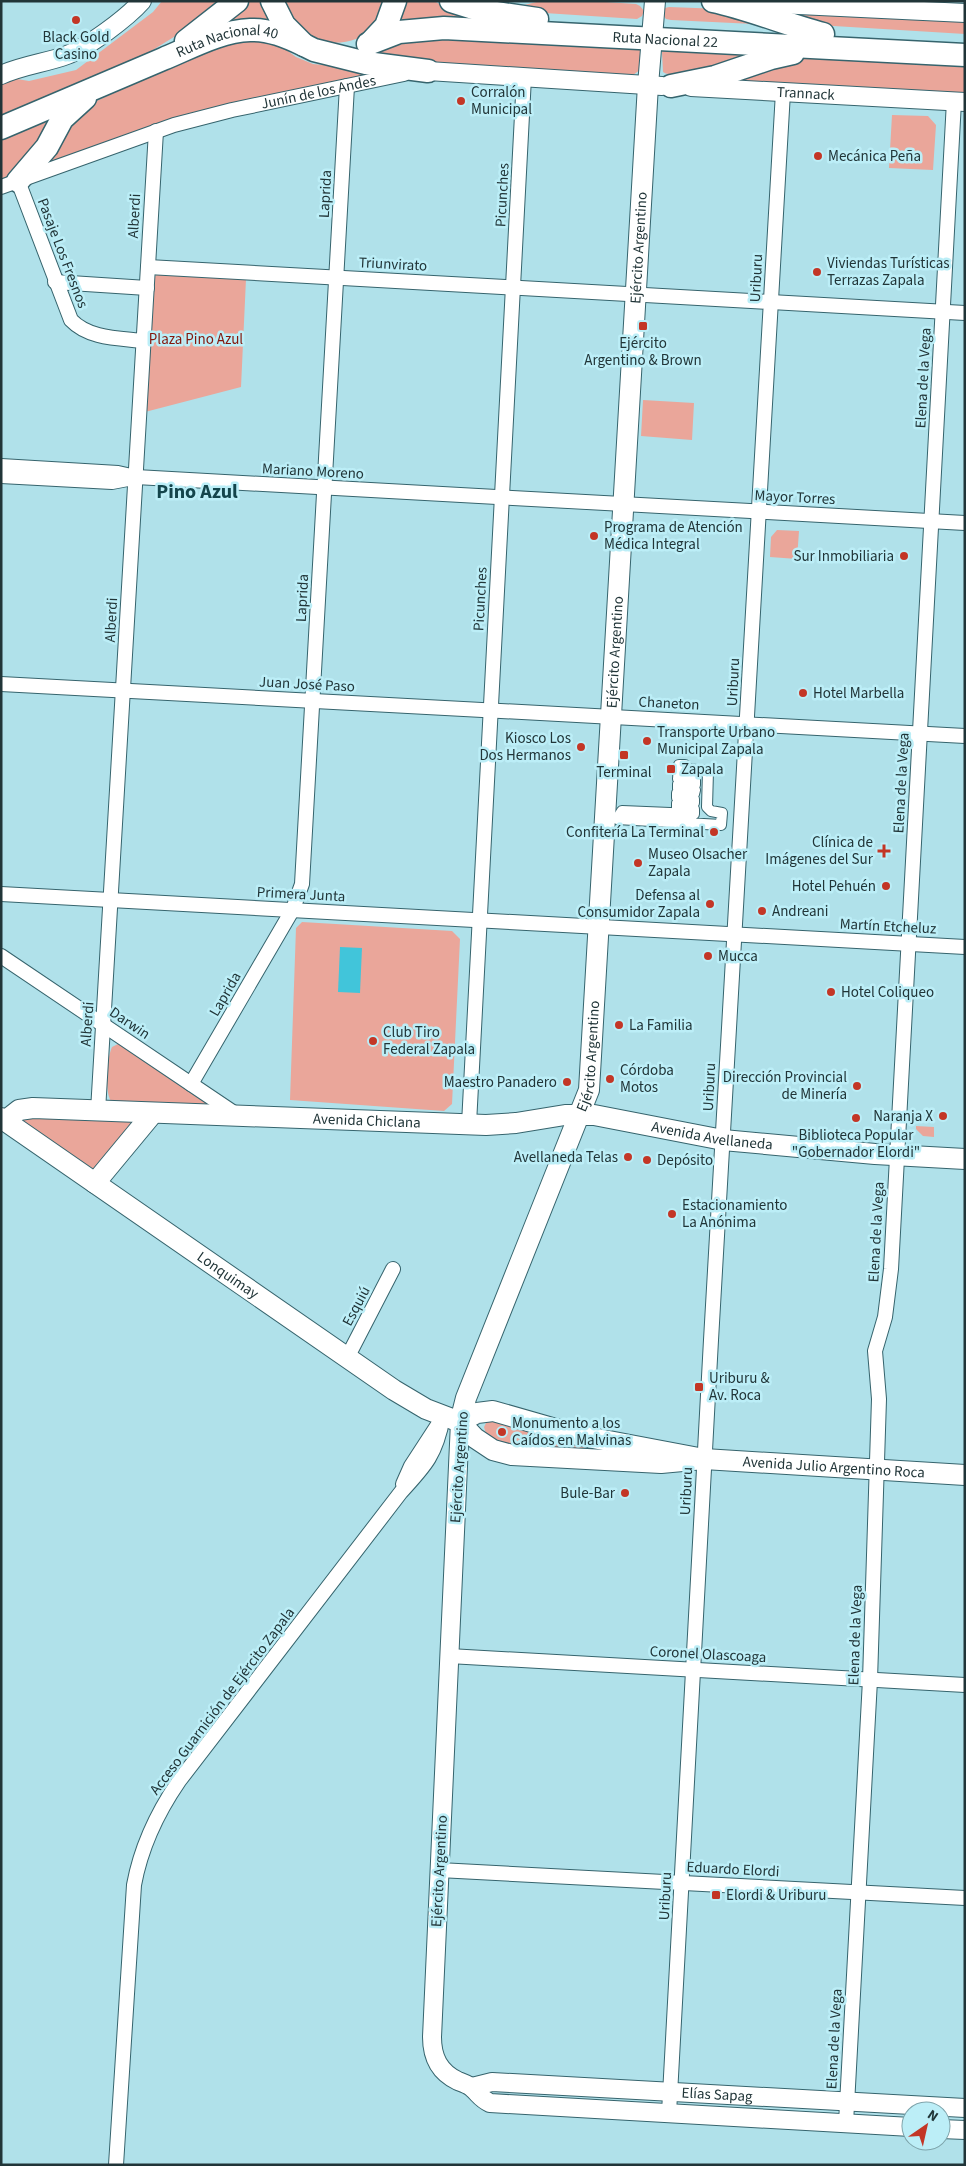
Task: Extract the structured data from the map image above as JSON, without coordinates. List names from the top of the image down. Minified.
{"streets":{"main road":["Ruta Nacional 22","Ruta Nacional 40","Ejército Argentino","Avenida Chiclana","Avenida Avellaneda","Lonquimay","Avenida Julio Argentino Roca"],"street":["Junín de los Andes","Trannack","Laprida","Picunches","Alberdi","Pasaje Los Fresnos","Triunvirato","Uriburu","Elena de la Vega","Mariano Moreno","Mayor Torres","Juan José Paso","Chaneton","Primera Junta","Martín Etcheluz","Darwin","Esquiú","Coronel Olascoaga","Acceso Guarnición de Ejército Zapala","Eduardo Elordi","Elías Sapag"]},"crossings":[["Ruta Nacional 22","Ruta Nacional 40"],["Ruta Nacional 22","Ejército Argentino"],["Ruta Nacional 40","Junín de los Andes"],["Junín de los Andes","Trannack"],["Junín de los Andes","Laprida"],["Junín de los Andes","Picunches"],["Junín de los Andes","Alberdi"],["Junín de los Andes","Ejército Argentino"],["Junín de los Andes","Pasaje Los Fresnos"],["Trannack","Ejército Argentino"],["Trannack","Uriburu"],["Trannack","Elena de la Vega"],["Laprida","Triunvirato"],["Laprida","Mariano Moreno"],["Laprida","Juan José Paso"],["Laprida","Primera Junta"],["Laprida","Darwin"],["Picunches","Triunvirato"],["Picunches","Mariano Moreno"],["Picunches","Juan José Paso"],["Picunches","Primera Junta"],["Picunches","Avenida Chiclana"],["Alberdi","Pasaje Los Fresnos"],["Alberdi","Triunvirato"],["Alberdi","Mariano Moreno"],["Alberdi","Juan José Paso"],["Alberdi","Primera Junta"],["Alberdi","Darwin"],["Alberdi","Avenida Chiclana"],["Ejército Argentino","Triunvirato"],["Ejército Argentino","Mariano Moreno"],["Ejército Argentino","Mayor Torres"],["Ejército Argentino","Juan José Paso"],["Ejército Argentino","Chaneton"],["Ejército Argentino","Primera Junta"],["Ejército Argentino","Martín Etcheluz"],["Ejército Argentino","Avenida Chiclana"],["Ejército Argentino","Avenida Avellaneda"],["Ejército Argentino","Lonquimay"],["Ejército Argentino","Avenida Julio Argentino Roca"],["Ejército Argentino","Coronel Olascoaga"],["Ejército Argentino","Acceso Guarnición de Ejército Zapala"],["Ejército Argentino","Eduardo Elordi"],["Ejército Argentino","Elías Sapag"],["Triunvirato","Uriburu"],["Triunvirato","Elena de la Vega"],["Uriburu","Mayor Torres"],["Uriburu","Chaneton"],["Uriburu","Martín Etcheluz"],["Uriburu","Avenida Avellaneda"],["Uriburu","Avenida Julio Argentino Roca"],["Uriburu","Coronel Olascoaga"],["Uriburu","Eduardo Elordi"],["Uriburu","Elías Sapag"],["Elena de la Vega","Mayor Torres"],["Elena de la Vega","Chaneton"],["Elena de la Vega","Martín Etcheluz"],["Elena de la Vega","Avenida Avellaneda"],["Elena de la Vega","Avenida Julio Argentino Roca"],["Elena de la Vega","Coronel Olascoaga"],["Elena de la Vega","Eduardo Elordi"],["Elena de la Vega","Elías Sapag"],["Mariano Moreno","Mayor Torres"],["Juan José Paso","Chaneton"],["Primera Junta","Martín Etcheluz"],["Darwin","Avenida Chiclana"],["Avenida Chiclana","Avenida Avellaneda"],["Avenida Chiclana","Lonquimay"],["Lonquimay","Esquiú"],["Lonquimay","Avenida Julio Argentino Roca"],["Lonquimay","Acceso Guarnición de Ejército Zapala"],["Avenida Julio Argentino Roca","Acceso Guarnición de Ejército Zapala"]],"districts":["Pino Azul"],"parks":["Plaza Pino Azul"],"places":{"other":["Black Gold Casino","Corralón Municipal","Mecánica Peña","Viviendas Turísticas Terrazas Zapala","Programa de Atención Médica Integral","Sur Inmobiliaria","Hotel Marbella","Transporte Urbano Municipal Zapala","Kiosco Los Dos Hermanos","Confitería La Terminal","Museo Olsacher Zapala","Hotel Pehuén","Defensa al Consumidor Zapala","Andreani","Mucca","Hotel Coliqueo","La Familia","Club Tiro Federal Zapala","Córdoba Motos","Maestro Panadero","Dirección Provincial de Minería","Naranja X","Biblioteca Popular \"Gobernador Elordi\"","Avellaneda Telas","Depósito","Estacionamiento La Anónima","Monumento a los Caídos en Malvinas","Bule-Bar"],"transit":["Ejército Argentino & Brown","Terminal","Zapala","Uriburu & Av. Roca","Elordi & Uriburu"],"health":["Clínica de Imágenes del Sur"]},"north":"top right"}
